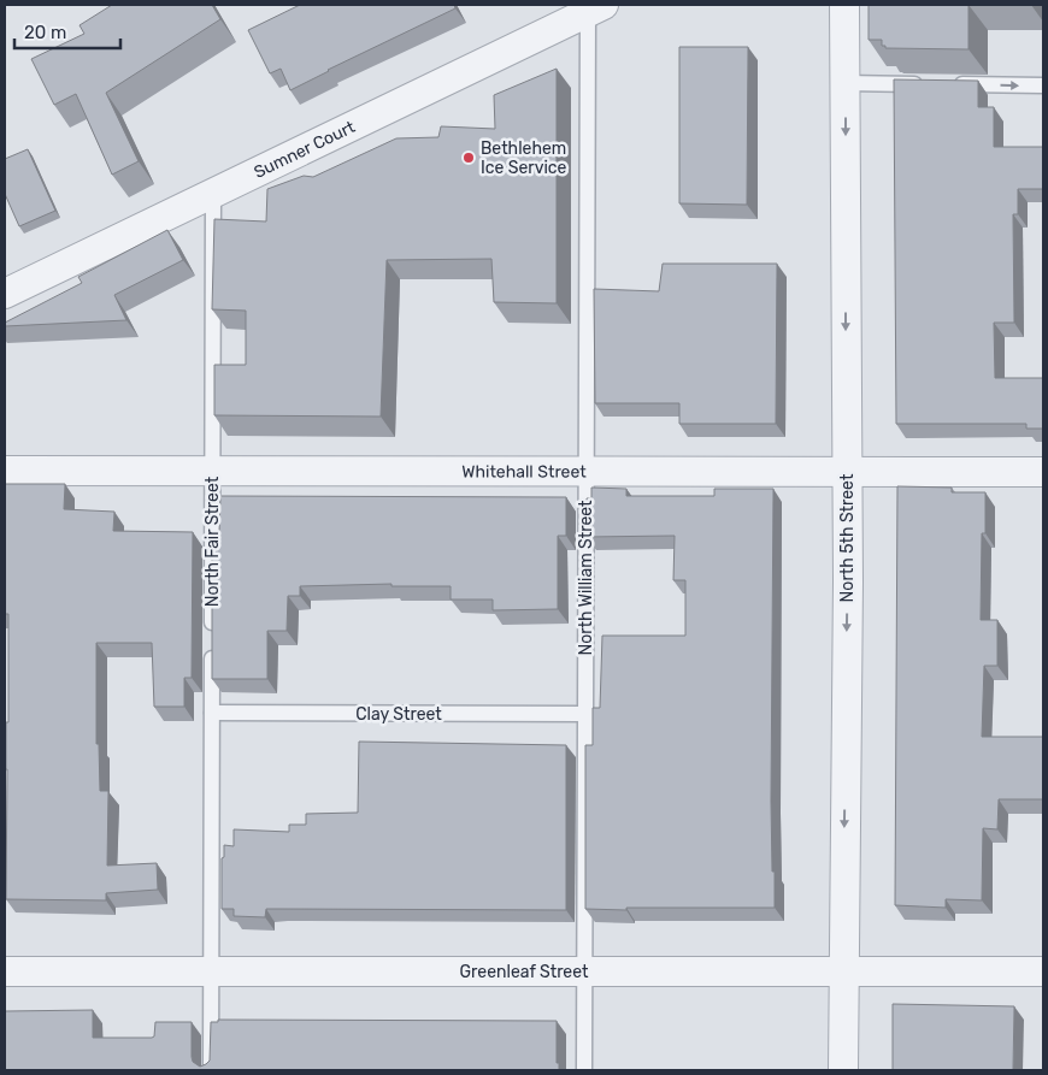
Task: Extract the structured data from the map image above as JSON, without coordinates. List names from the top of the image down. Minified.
{"streets":{"street":["Sumner Court","Whitehall Street","North 5th Street","Greenleaf Street"],"lane":["North Fair Street","North William Street","Clay Street"]},"crossings":[["Sumner Court","North Fair Street"],["Sumner Court","North William Street"],["Whitehall Street","North 5th Street"],["Whitehall Street","North Fair Street"],["Whitehall Street","North William Street"],["North 5th Street","Greenleaf Street"],["North Fair Street","Clay Street"],["North Fair Street","Greenleaf Street"],["North William Street","Clay Street"],["North William Street","Greenleaf Street"]],"one_way":["North 5th Street"],"places":["Bethlehem Ice Service"],"scale_bar":"20 m"}
